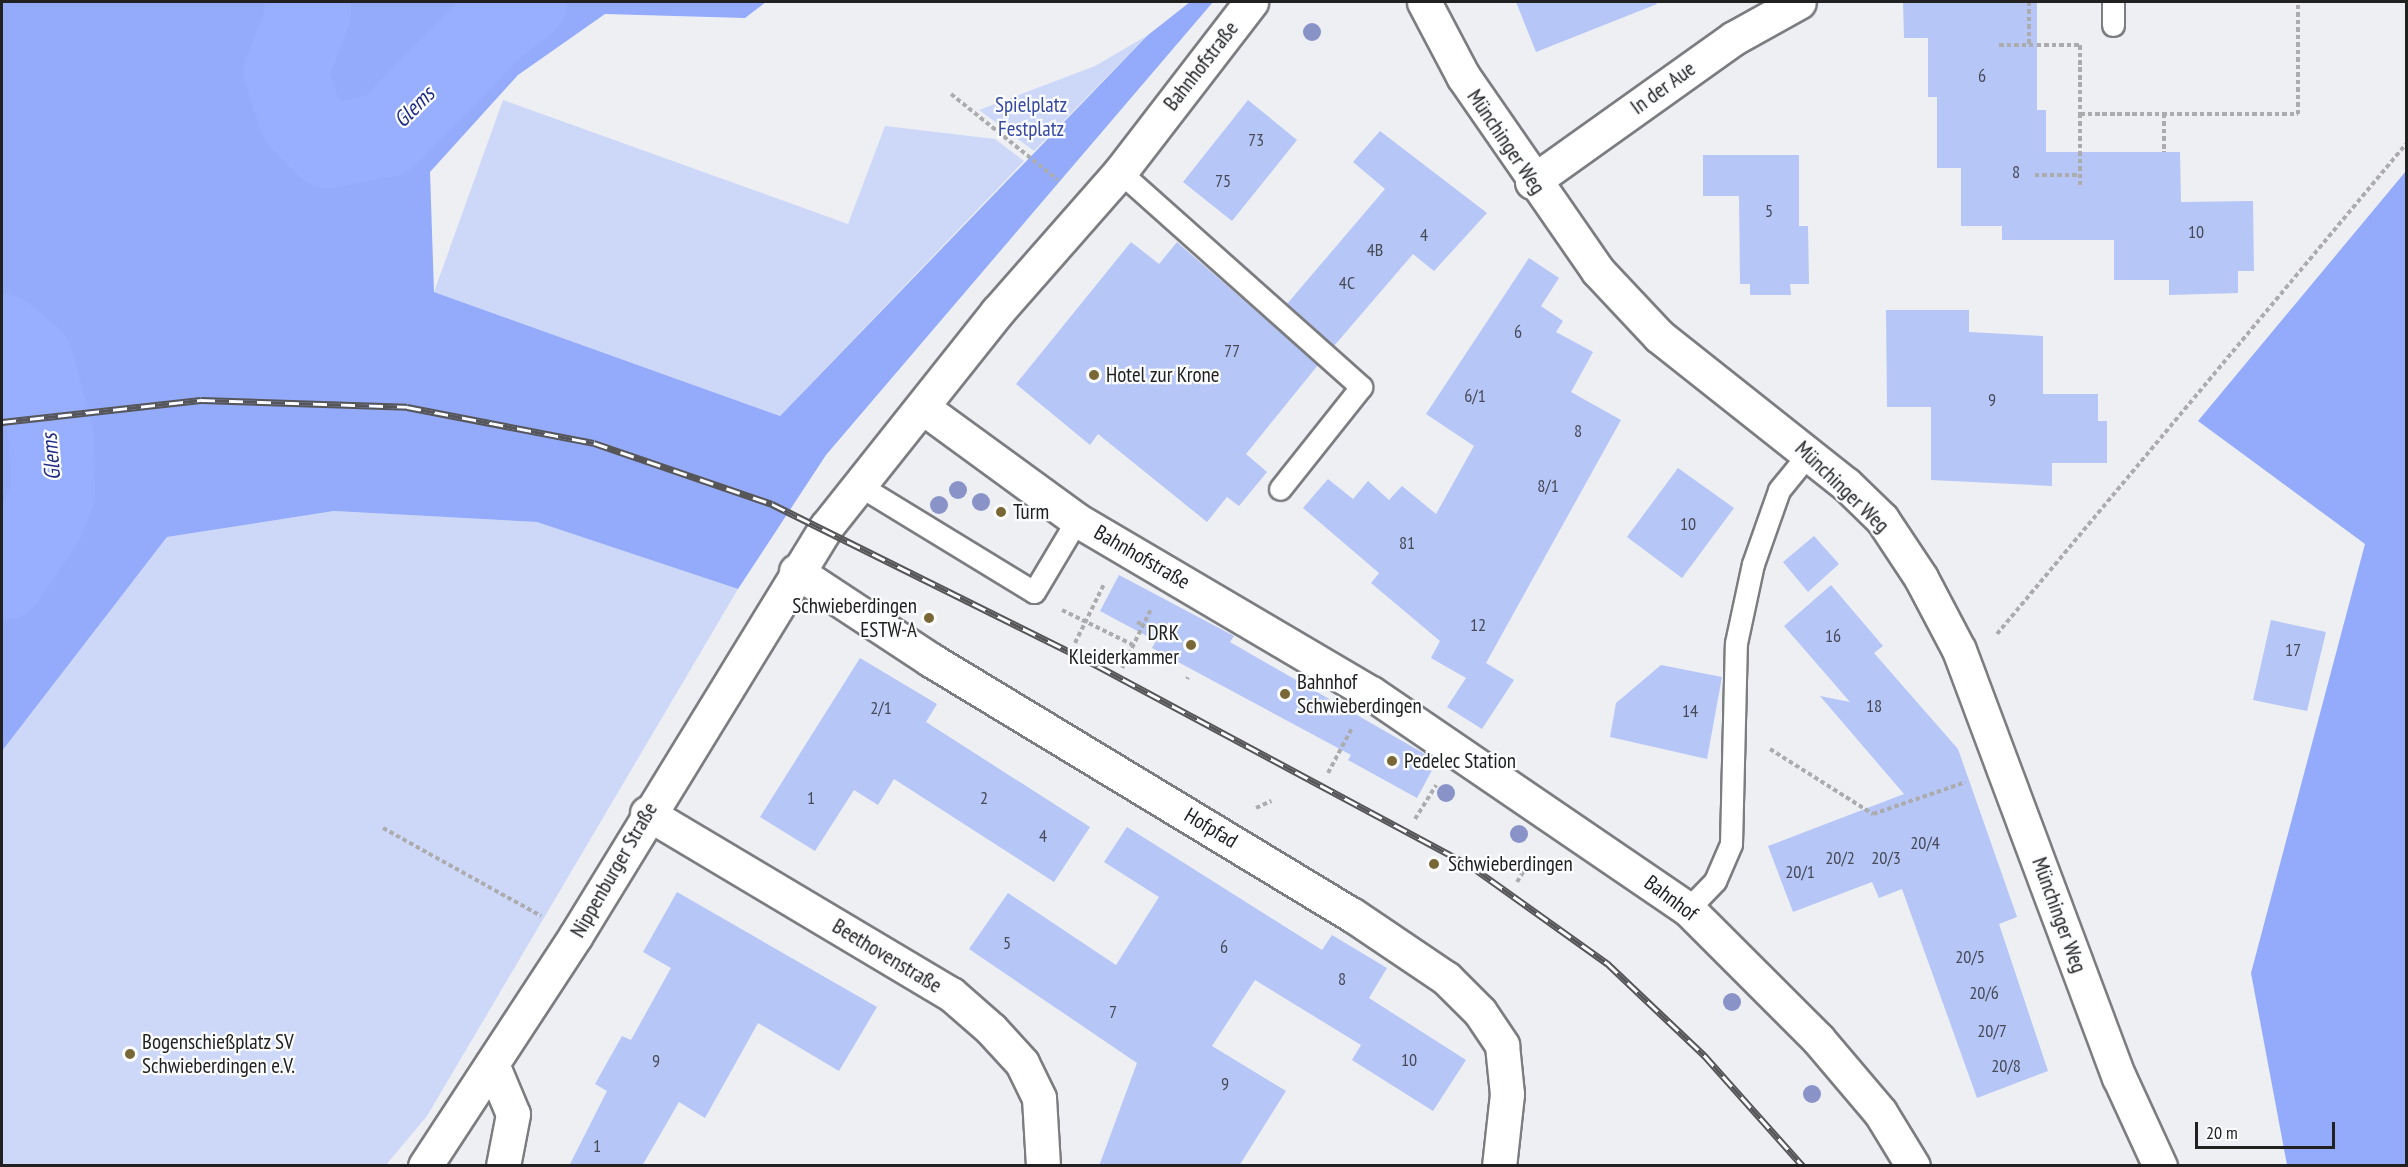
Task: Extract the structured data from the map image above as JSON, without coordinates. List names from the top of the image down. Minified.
{"streets":{"street":["Bahnhofstraße","In der Aue","Münchinger Weg","Hofpfad","Nippenburger Straße","Bahnhof","Beethovenstraße"]},"crossings":[["Bahnhofstraße","Hofpfad"],["Bahnhofstraße","Nippenburger Straße"],["Bahnhofstraße","Bahnhof"],["In der Aue","Münchinger Weg"],["Hofpfad","Nippenburger Straße"],["Nippenburger Straße","Beethovenstraße"]],"water":["Glems"],"parks":["Spielplatz Festplatz"],"places":["Hotel zur Krone","Turm","Schwieberdingen ESTW-A","DRK Kleiderkammer","Bahnhof Schwieberdingen","Pedelec Station","Schwieberdingen","Bogenschießplatz SV Schwieberdingen e.V."],"house_numbers":["6","73","8","75","5","10","4","4B","4C","6","77","6/1","9","8","8/1","10","81","12","16","17","18","2/1","14","1","2","4","20/4","20/2","20/3","20/1","5","6","20/5","8","20/6","7","20/7","10","9","20/8","9","1"],"scale_bar":"20 m"}
